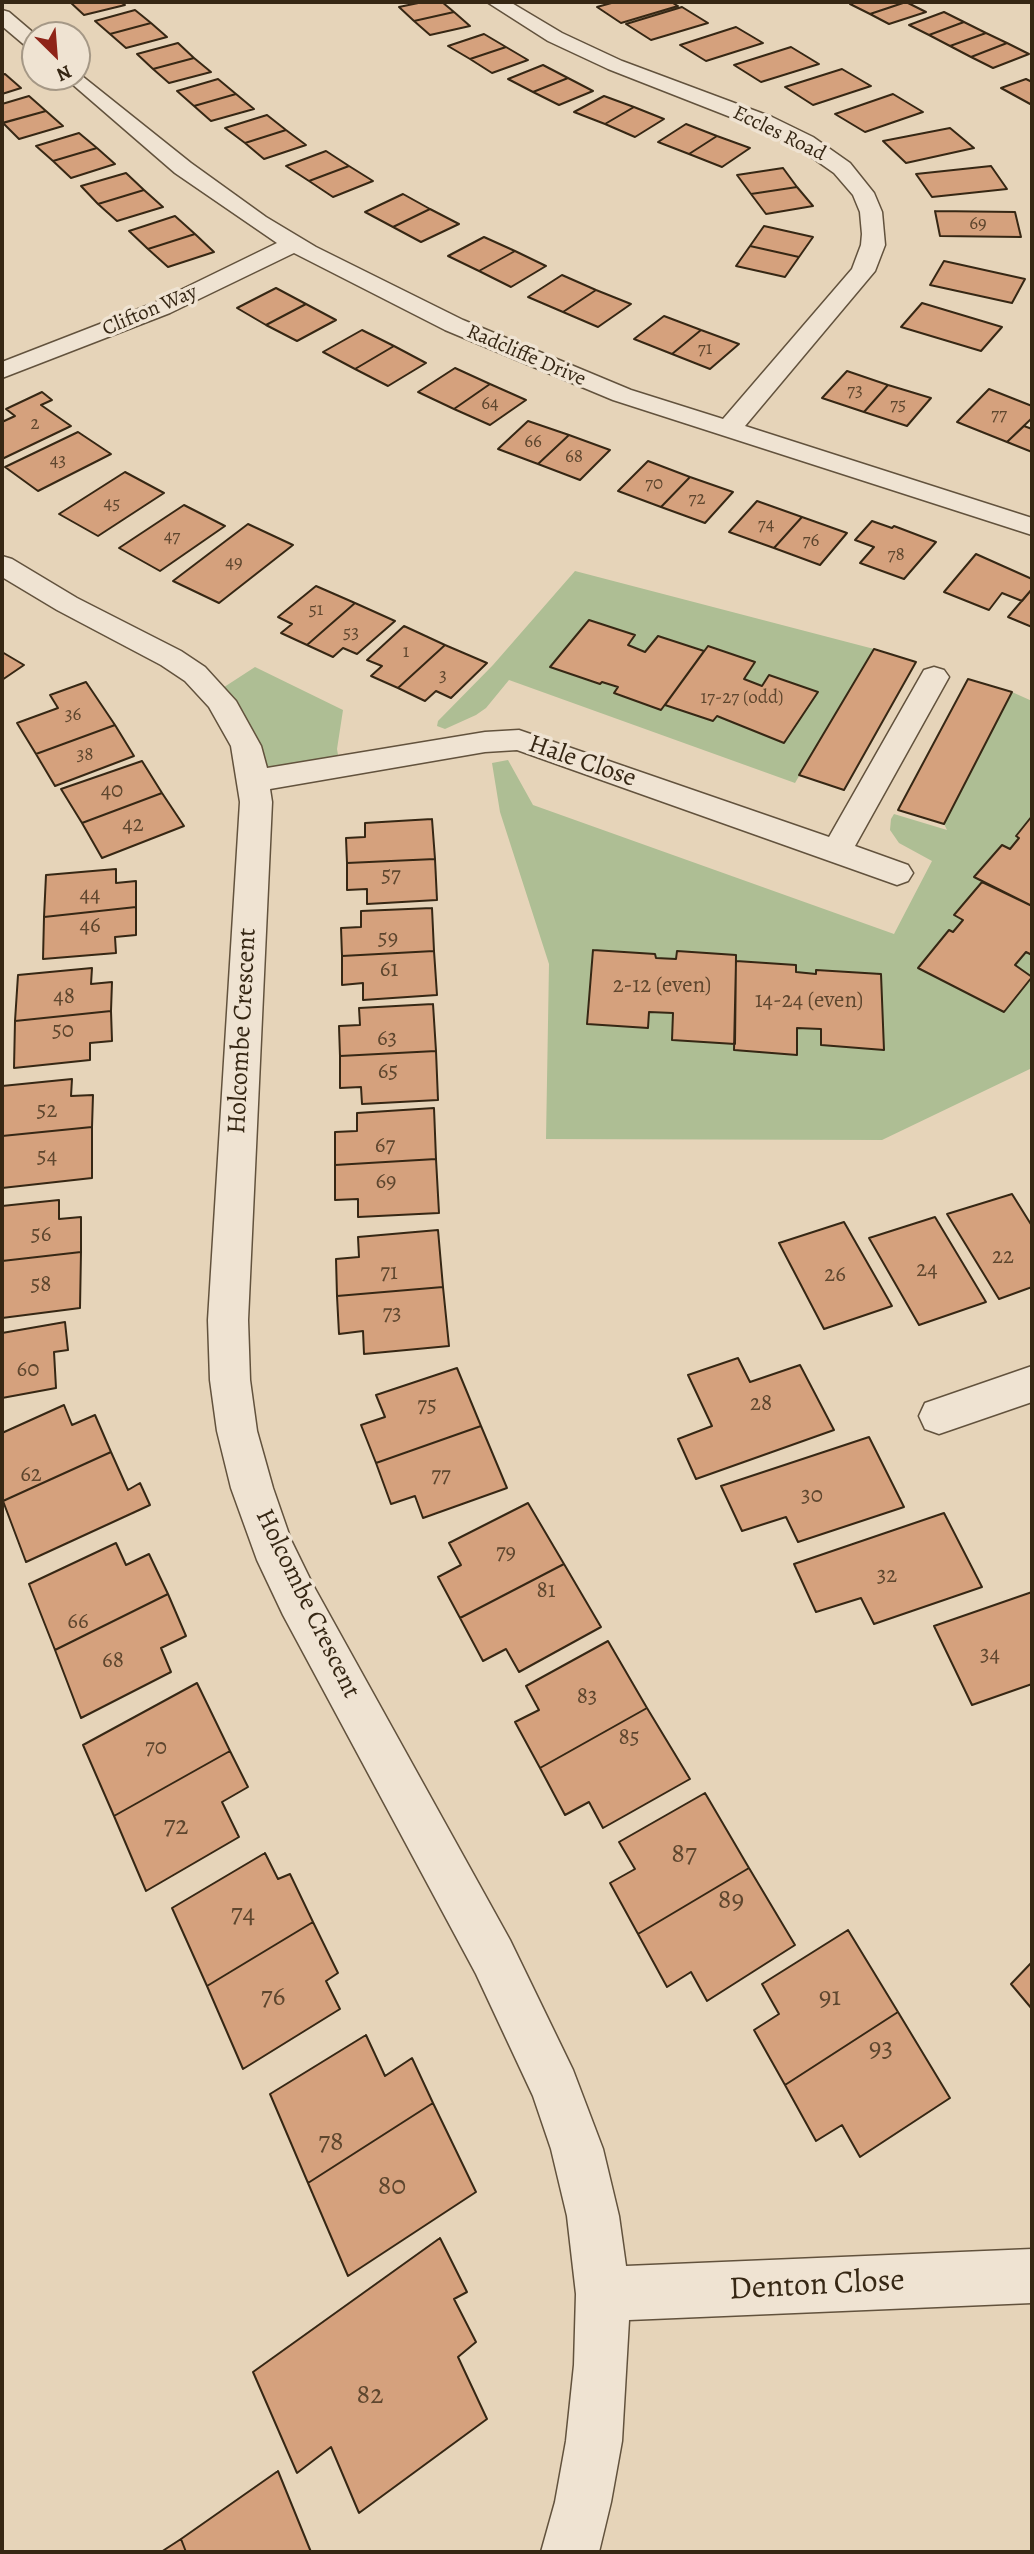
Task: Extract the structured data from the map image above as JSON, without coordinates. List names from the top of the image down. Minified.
{"streets":{"street":["Eccles Road","Clifton Way","Radcliffe Drive","Hale Close","Holcombe Crescent","Denton Close"]},"crossings":[["Eccles Road","Radcliffe Drive"],["Clifton Way","Radcliffe Drive"],["Hale Close","Holcombe Crescent"],["Holcombe Crescent","Denton Close"]],"house_numbers":["69","71","73","64","75","77","2","66","68","43","70","72","45","74","47","76","78","49","51","53","1","3","17-27 (odd)","36","38","40","42","57","44","46","59","61","2-12 (even)","48","14-24 (even)","50","63","65","52","67","54","69","56","22","24","71","26","58","73","60","28","75","62","77","30","79","32","81","66","34","68","83","85","70","72","87","89","74","76","91","93","78","80","82"],"north":"bottom right"}
